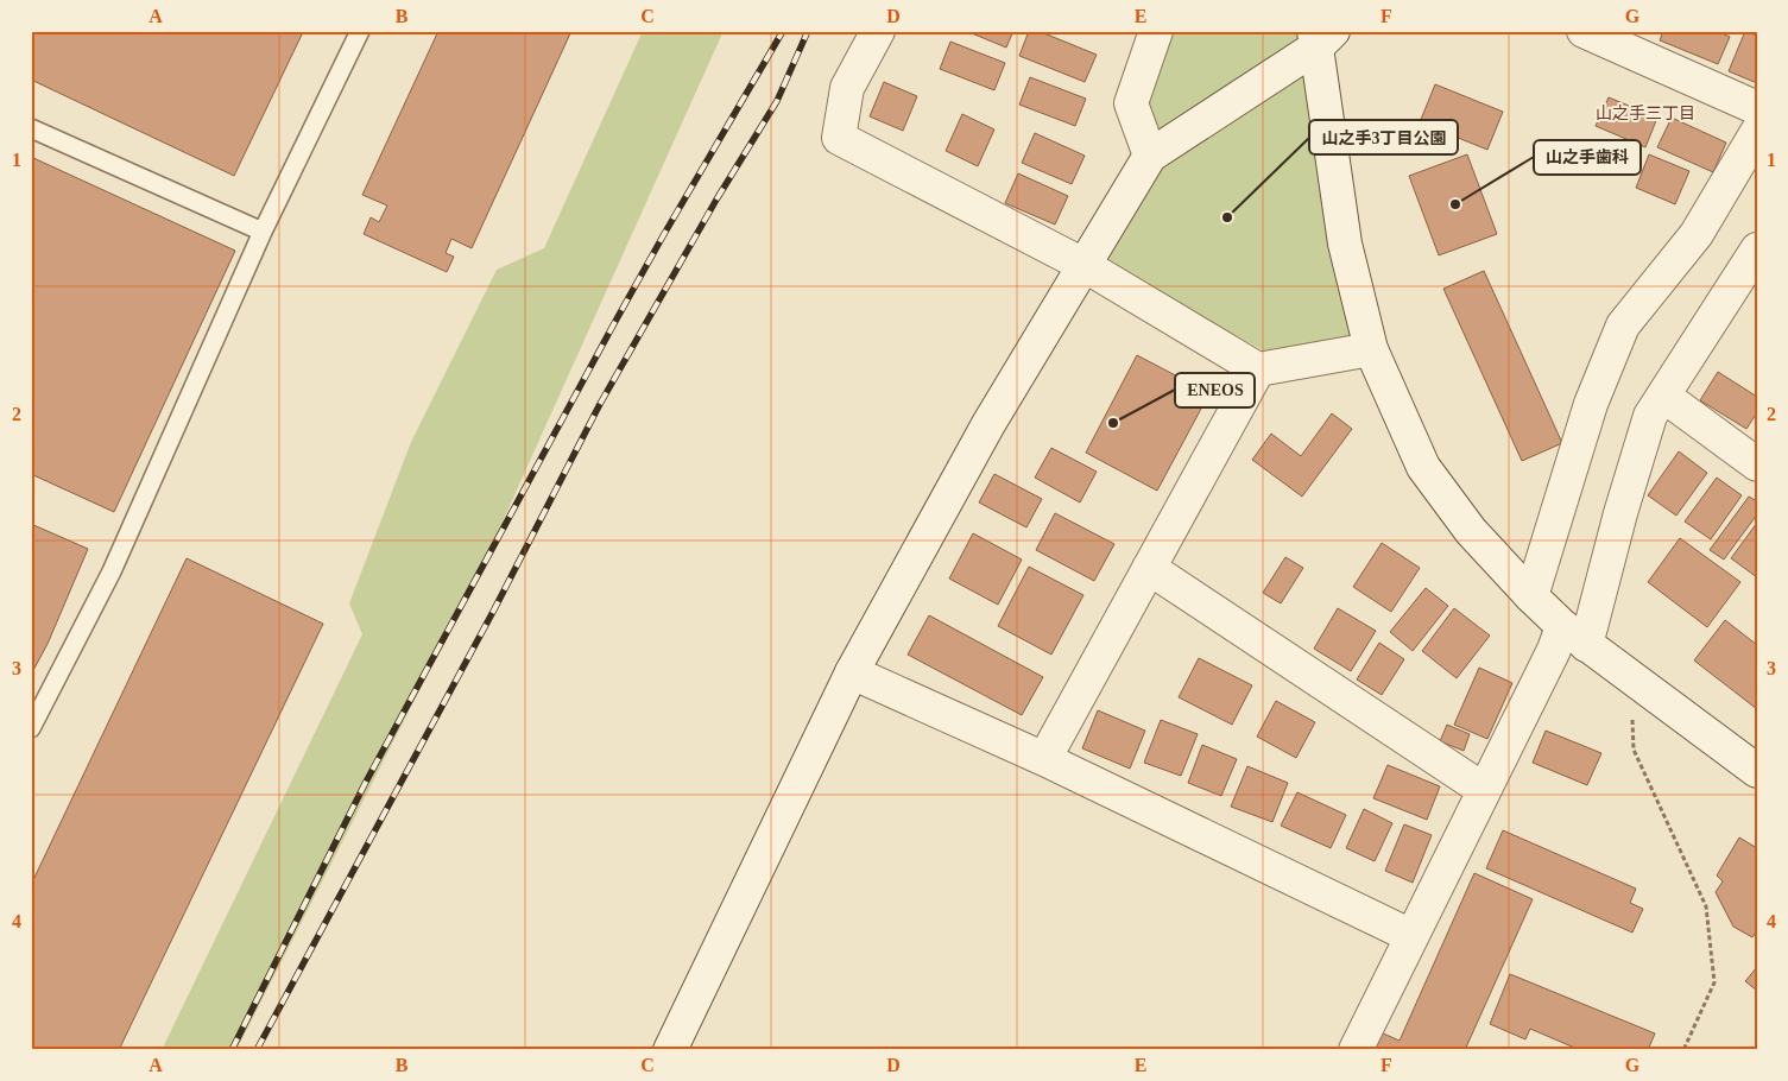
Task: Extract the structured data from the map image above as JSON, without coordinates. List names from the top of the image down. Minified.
{"districts":["山之手三丁目"],"places":["山之手歯科","山之手3丁目公園","ENEOS"],"grid":{"columns":["A","B","C","D","E","F","G"],"rows":["1","2","3","4"]}}
